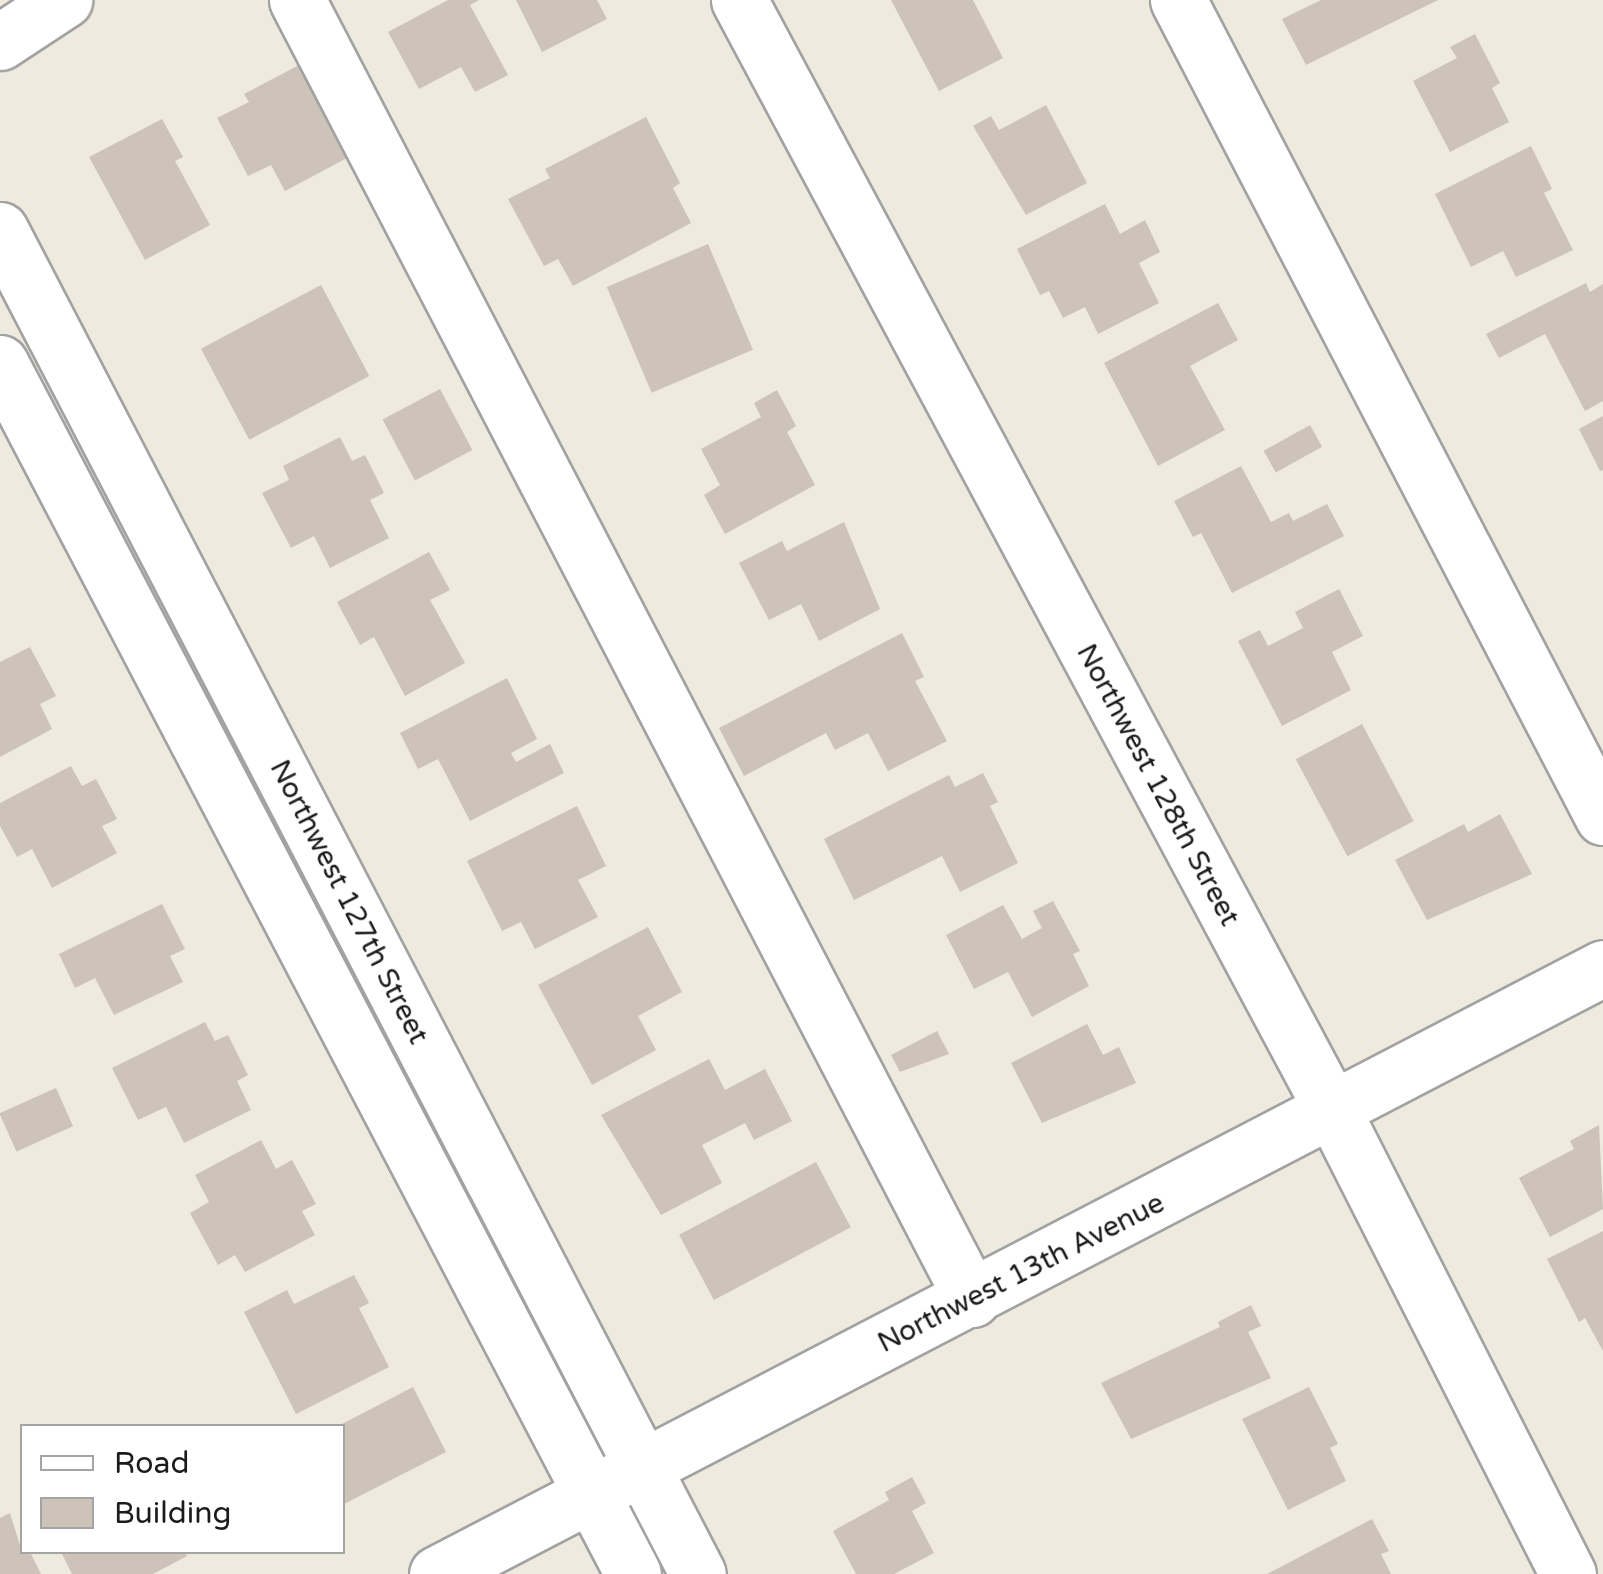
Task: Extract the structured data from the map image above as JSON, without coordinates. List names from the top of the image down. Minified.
{"streets":{"street":["Northwest 128th Street","Northwest 127th Street","Northwest 13th Avenue"]},"crossings":[["Northwest 128th Street","Northwest 13th Avenue"],["Northwest 127th Street","Northwest 13th Avenue"]],"legend":["Road","Building"]}
